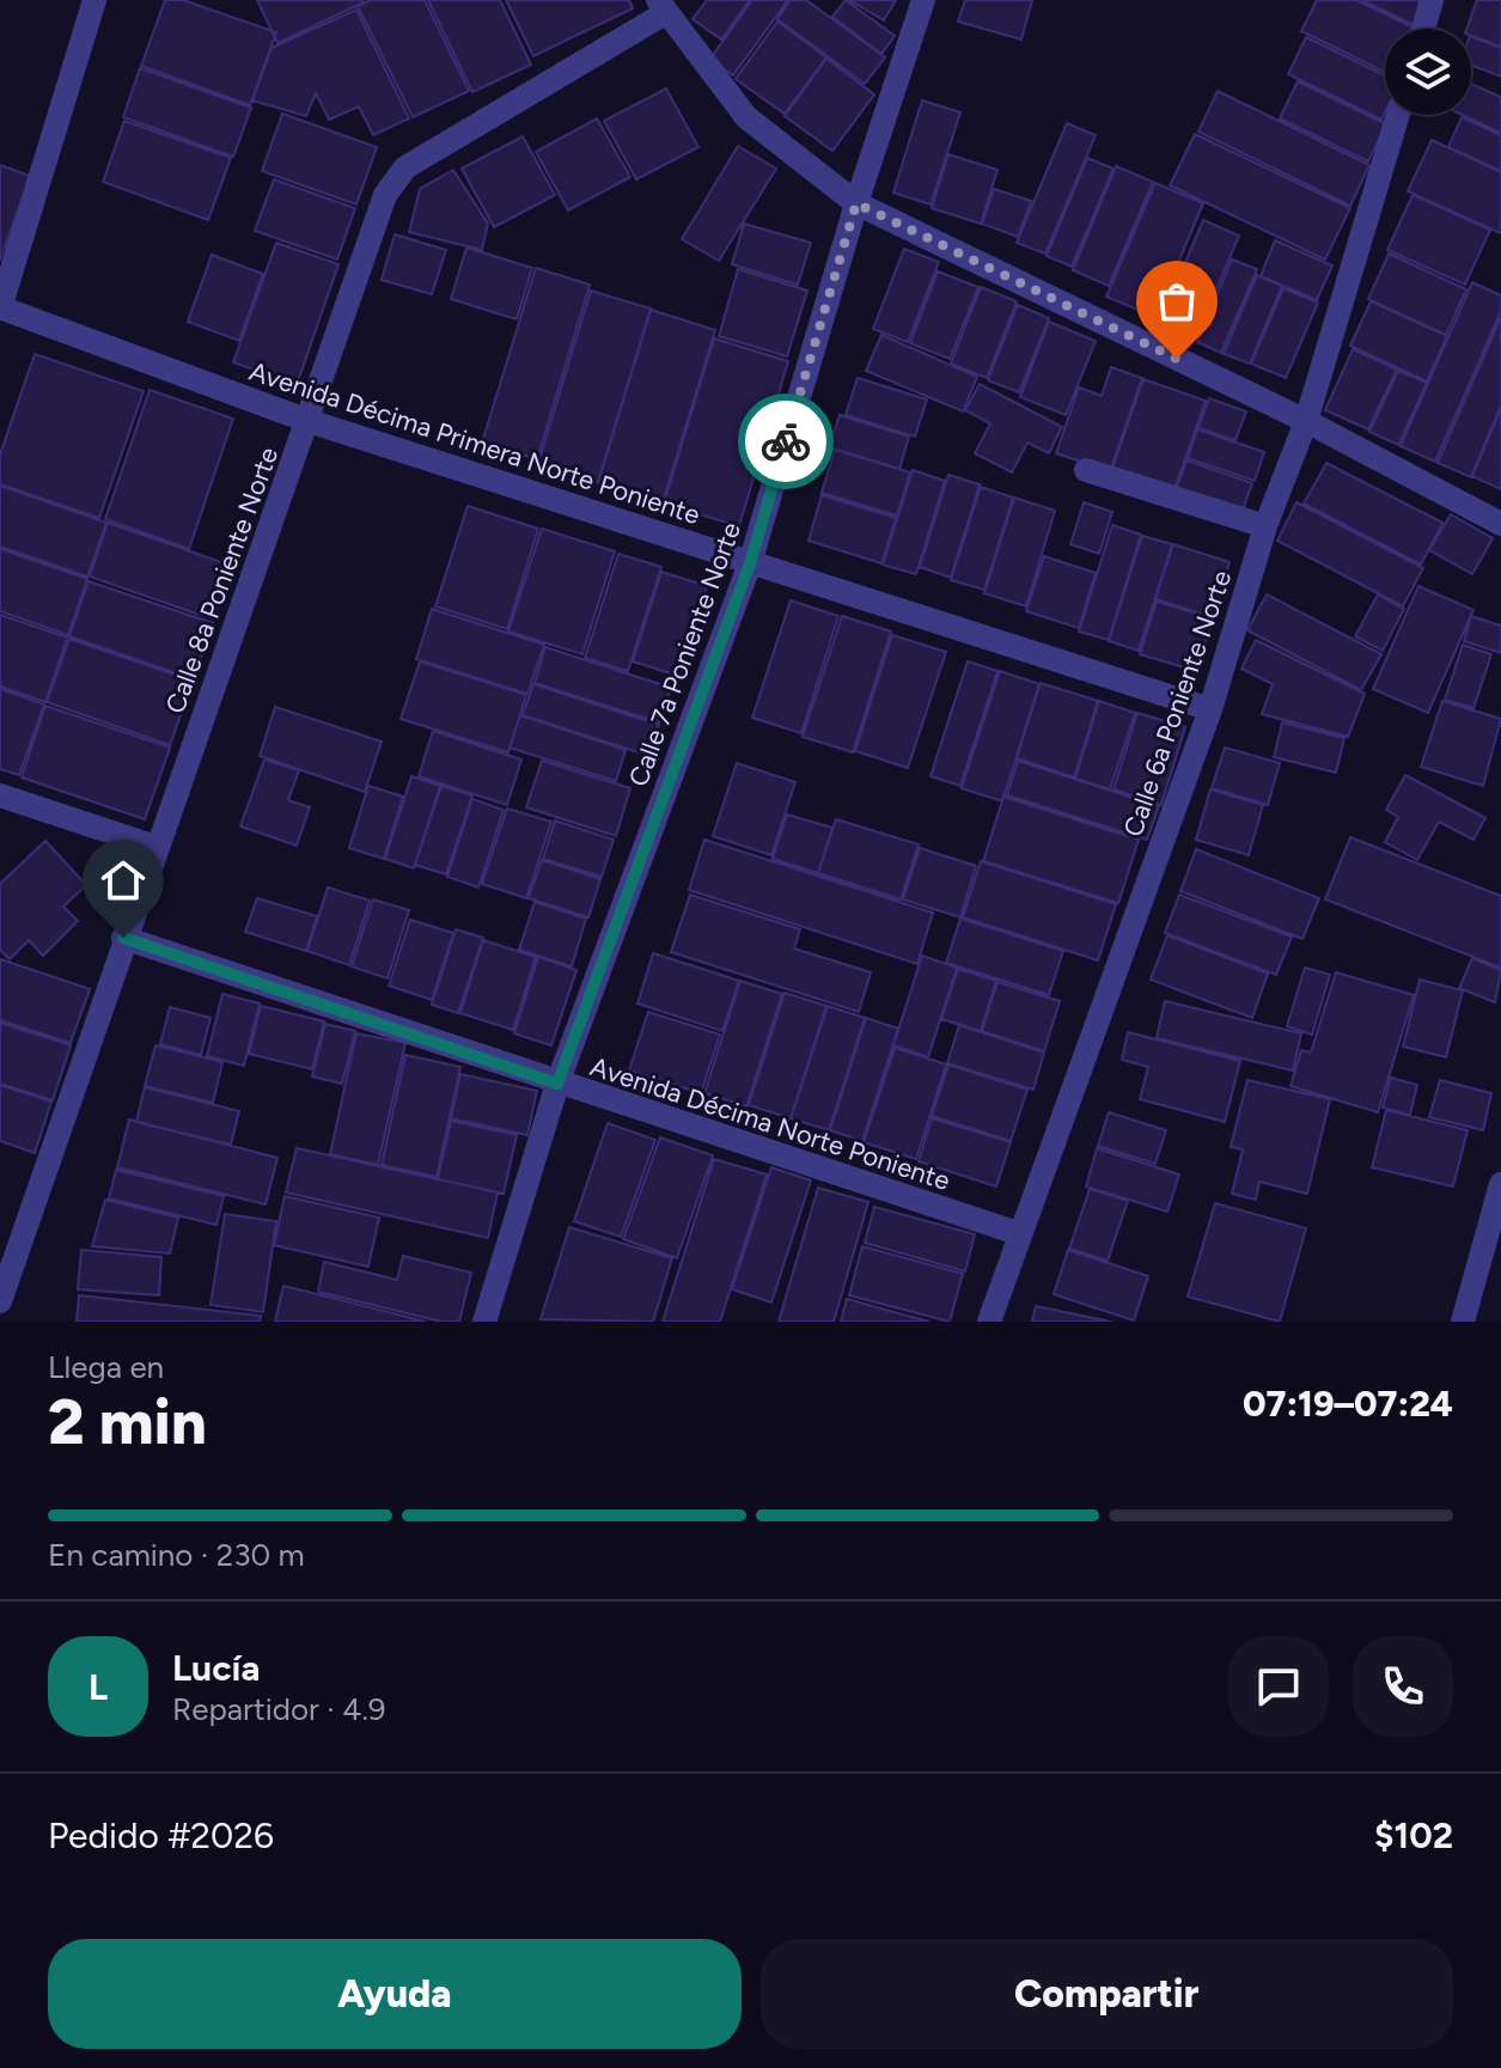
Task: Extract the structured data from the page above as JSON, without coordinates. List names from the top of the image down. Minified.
{"streets":{"street":["Avenida Décima Primera Norte Poniente","Calle 8a Poniente Norte","Calle 7a Poniente Norte","Calle 6a Poniente Norte","Avenida Décima Norte Poniente"]},"crossings":[["Avenida Décima Primera Norte Poniente","Calle 8a Poniente Norte"],["Avenida Décima Primera Norte Poniente","Calle 7a Poniente Norte"],["Avenida Décima Primera Norte Poniente","Calle 6a Poniente Norte"],["Calle 8a Poniente Norte","Avenida Décima Norte Poniente"],["Calle 7a Poniente Norte","Avenida Décima Norte Poniente"],["Calle 6a Poniente Norte","Avenida Décima Norte Poniente"]],"page":{"heading":["2 min","Llega en","07:19–07:24"],"panel":["Lucía","Repartidor · 4.9","Pedido #2026","$102"],"bar":"En camino · 230 m","round":"L","buttons":["Ayuda","Compartir"]}}
